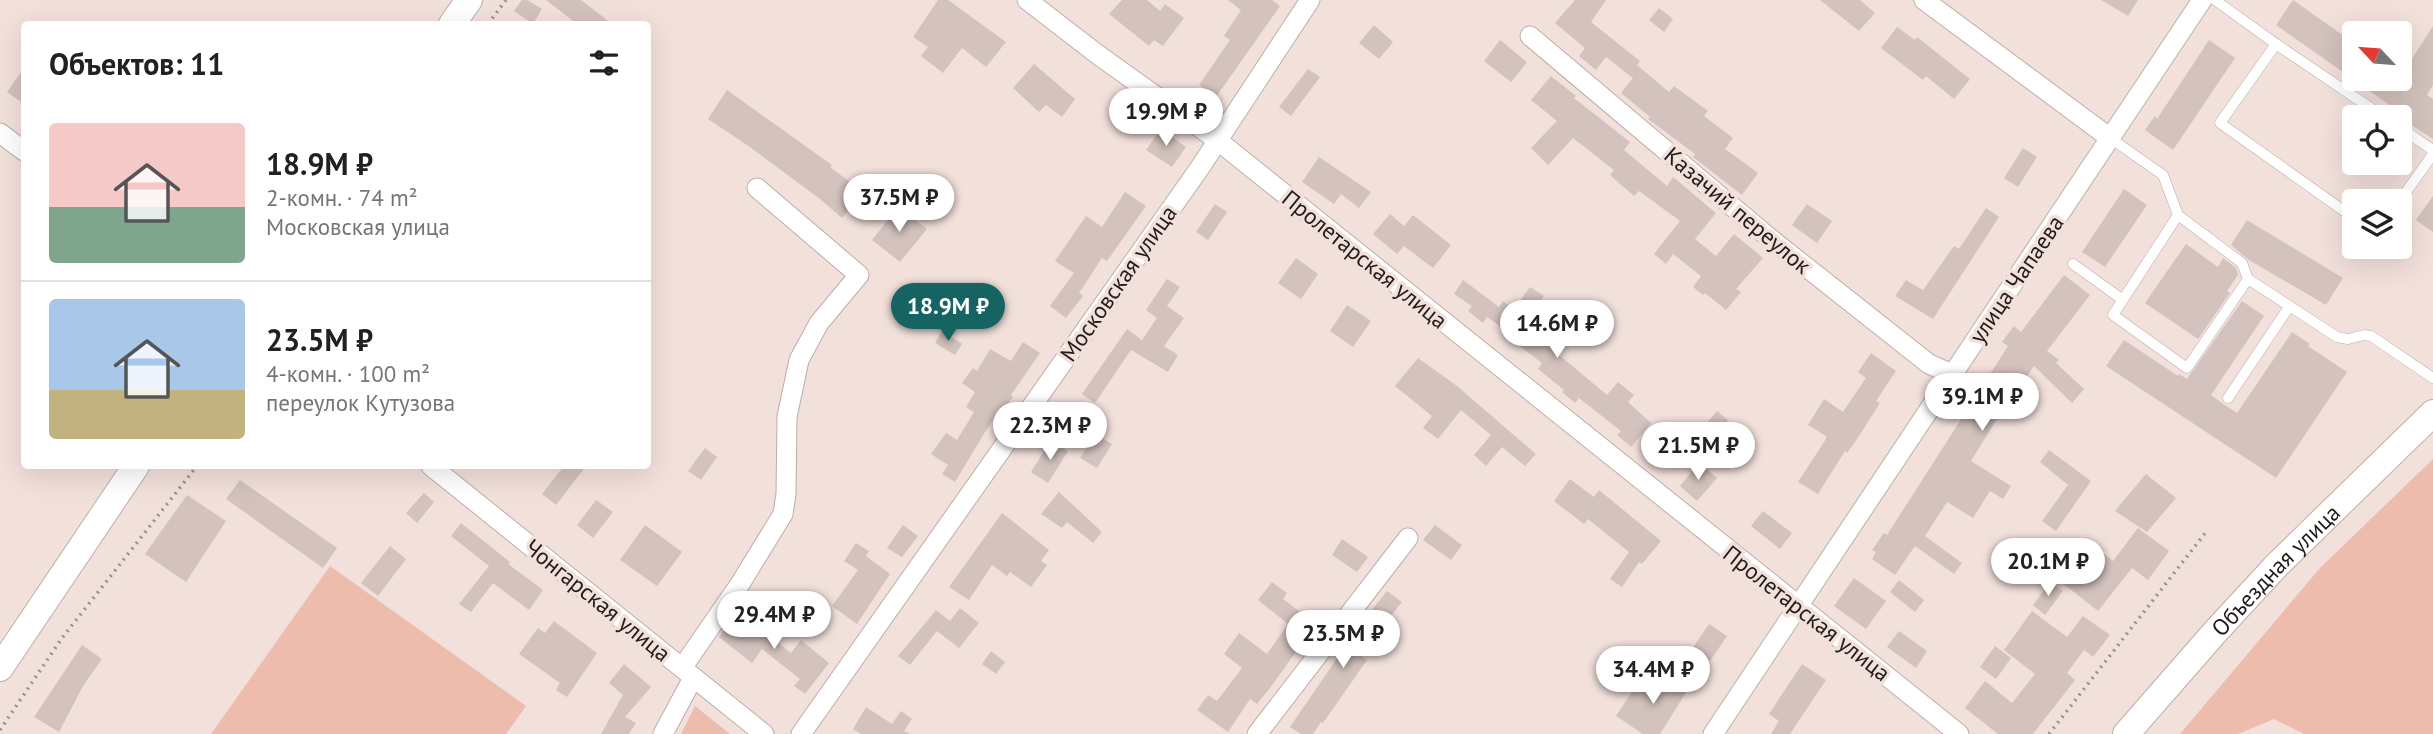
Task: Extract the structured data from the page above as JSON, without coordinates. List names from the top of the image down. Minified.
{"streets":{"street":["Казачий переулок","Пролетарская улица","улица Чапаева","Московская улица","Объездная улица","Чонгарская улица"]},"crossings":[["Казачий переулок","улица Чапаева"],["Пролетарская улица","улица Чапаева"],["Пролетарская улица","Московская улица"]],"north":"top left","page":{"heading":"Объектов: 11","price":["19.9M ₽","37.5M ₽","18.9M ₽","14.6M ₽","39.1M ₽","22.3M ₽","21.5M ₽","20.1M ₽","29.4M ₽","23.5M ₽","34.4M ₽"],"list":[{"name":"18.9M ₽","note":"2-комн. · 74 m² · Московская улица"},{"name":"23.5M ₽","note":"4-комн. · 100 m² · переулок Кутузова"}]}}
